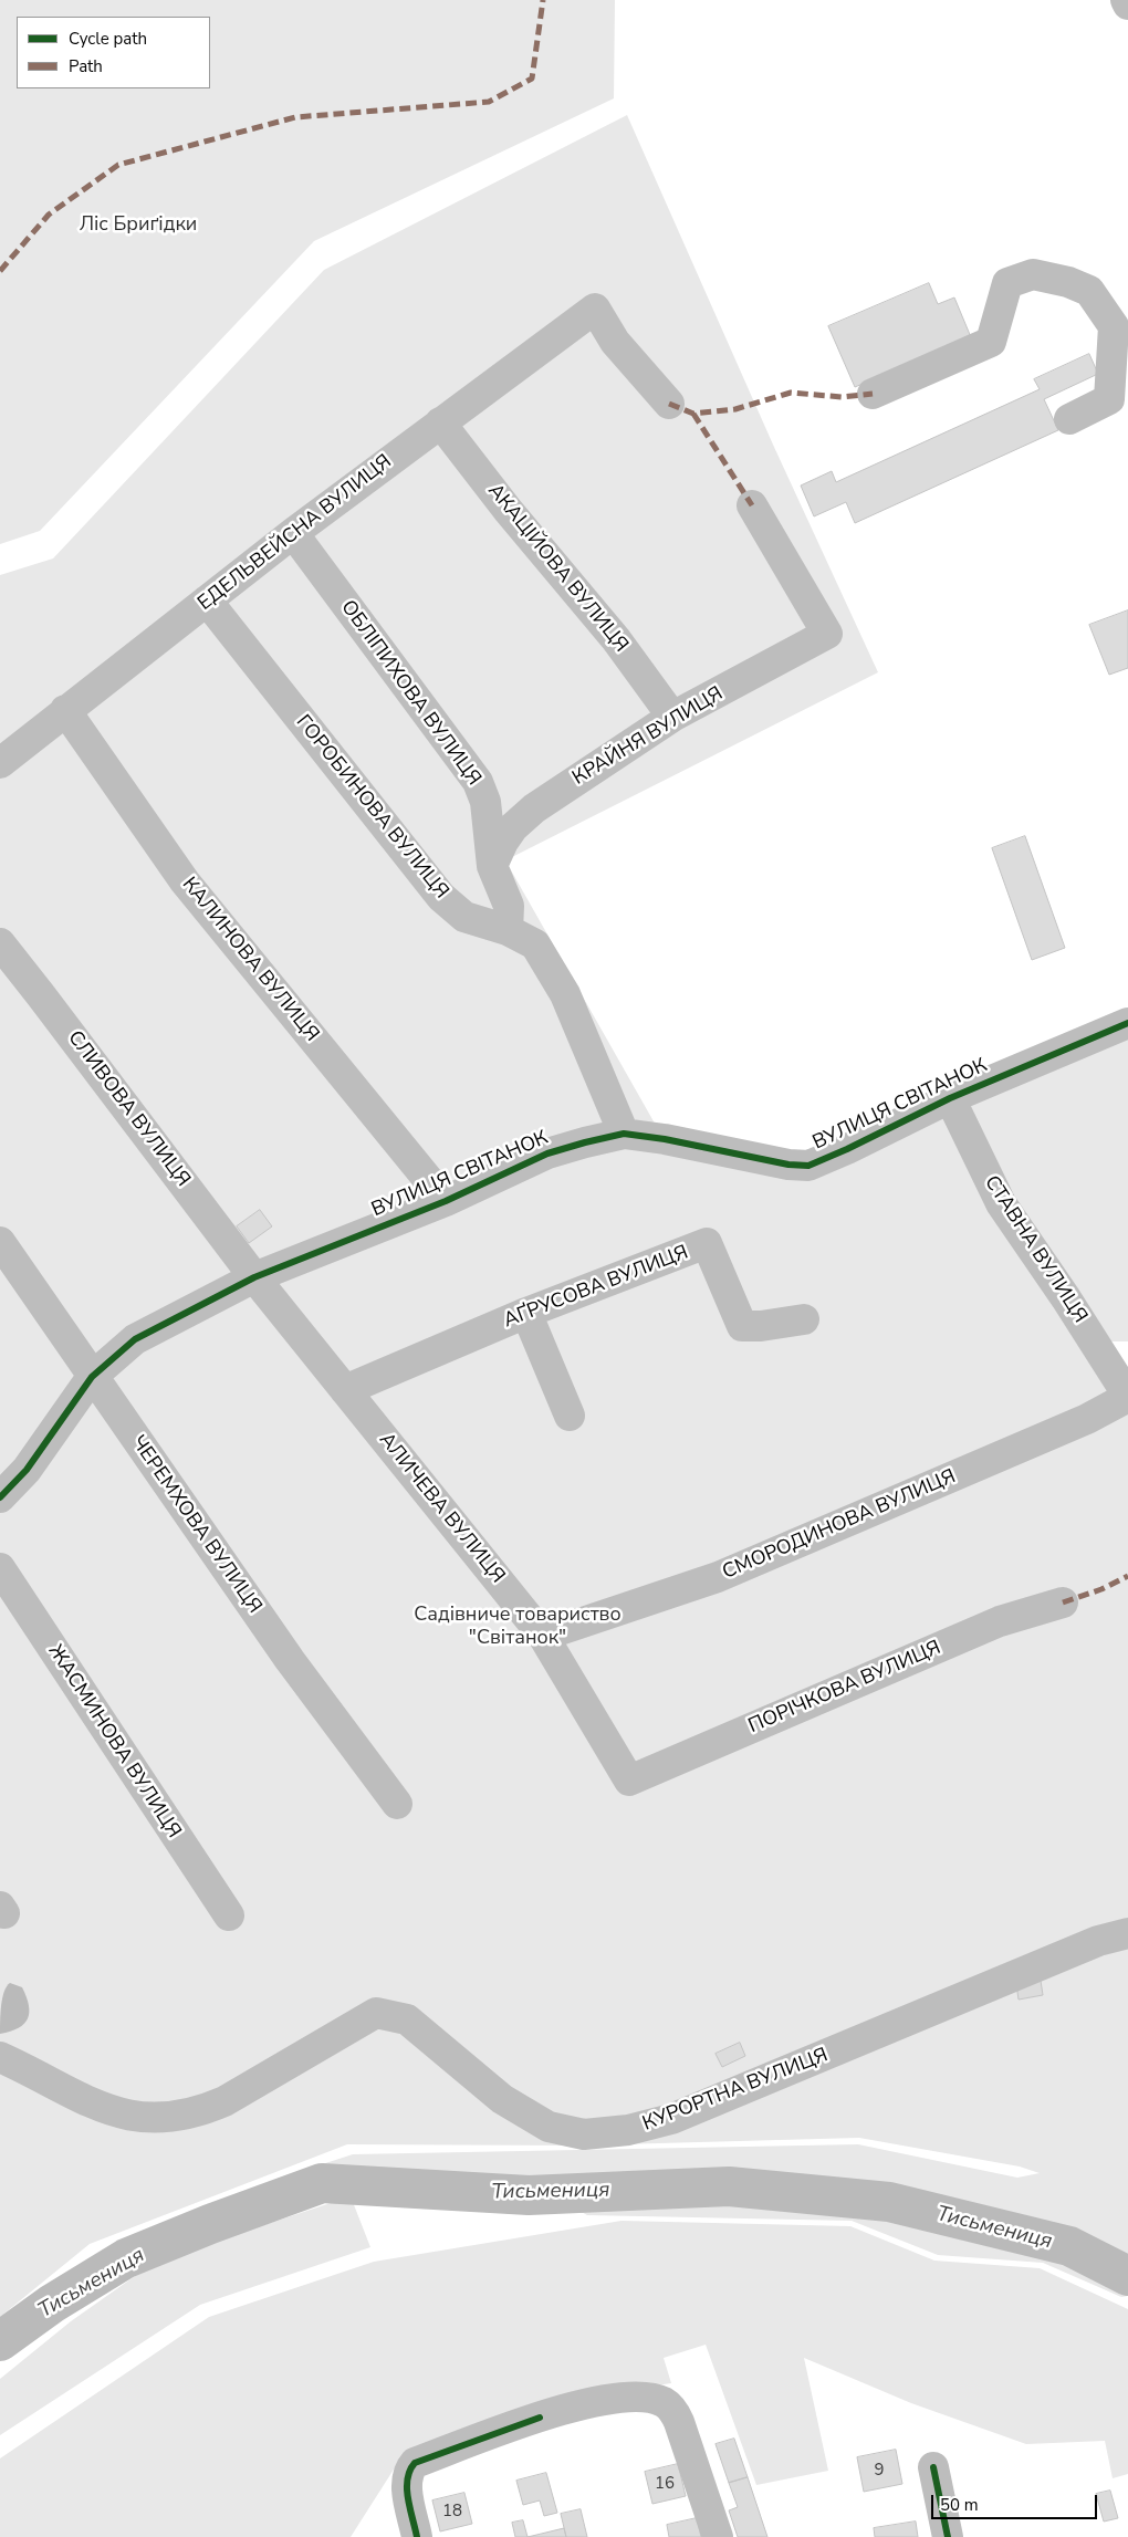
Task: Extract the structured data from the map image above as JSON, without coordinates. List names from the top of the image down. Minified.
{"streets":{"street":["ЕДЕЛЬВЕЙСНА ВУЛИЦЯ","АКАЦІЙОВА ВУЛИЦЯ","ОБЛІПИХОВА ВУЛИЦЯ","КРАЙНЯ ВУЛИЦЯ","ГОРОБИНОВА ВУЛИЦЯ","КАЛИНОВА ВУЛИЦЯ","ВУЛИЦЯ СВІТАНОК","СЛИВОВА ВУЛИЦЯ","СТАВНА ВУЛИЦЯ","АҐРУСОВА ВУЛИЦЯ","АЛИЧЕВА ВУЛИЦЯ","ЧЕРЕМХОВА ВУЛИЦЯ","СМОРОДИНОВА ВУЛИЦЯ","ПОРІЧКОВА ВУЛИЦЯ","ЖАСМИНОВА ВУЛИЦЯ","КУРОРТНА ВУЛИЦЯ"]},"crossings":[["ЕДЕЛЬВЕЙСНА ВУЛИЦЯ","АКАЦІЙОВА ВУЛИЦЯ"],["ЕДЕЛЬВЕЙСНА ВУЛИЦЯ","ОБЛІПИХОВА ВУЛИЦЯ"],["ЕДЕЛЬВЕЙСНА ВУЛИЦЯ","ГОРОБИНОВА ВУЛИЦЯ"],["ЕДЕЛЬВЕЙСНА ВУЛИЦЯ","КАЛИНОВА ВУЛИЦЯ"],["АКАЦІЙОВА ВУЛИЦЯ","КРАЙНЯ ВУЛИЦЯ"],["ОБЛІПИХОВА ВУЛИЦЯ","КРАЙНЯ ВУЛИЦЯ"],["ОБЛІПИХОВА ВУЛИЦЯ","ГОРОБИНОВА ВУЛИЦЯ"],["ГОРОБИНОВА ВУЛИЦЯ","ВУЛИЦЯ СВІТАНОК"],["КАЛИНОВА ВУЛИЦЯ","ВУЛИЦЯ СВІТАНОК"],["ВУЛИЦЯ СВІТАНОК","СЛИВОВА ВУЛИЦЯ"],["ВУЛИЦЯ СВІТАНОК","СТАВНА ВУЛИЦЯ"],["ВУЛИЦЯ СВІТАНОК","АЛИЧЕВА ВУЛИЦЯ"],["ВУЛИЦЯ СВІТАНОК","ЧЕРЕМХОВА ВУЛИЦЯ"],["СЛИВОВА ВУЛИЦЯ","АЛИЧЕВА ВУЛИЦЯ"],["СТАВНА ВУЛИЦЯ","СМОРОДИНОВА ВУЛИЦЯ"],["АҐРУСОВА ВУЛИЦЯ","АЛИЧЕВА ВУЛИЦЯ"],["АЛИЧЕВА ВУЛИЦЯ","СМОРОДИНОВА ВУЛИЦЯ"],["АЛИЧЕВА ВУЛИЦЯ","ПОРІЧКОВА ВУЛИЦЯ"]],"water":["Тисьмениця"],"parks":["Ліс Бриґідки","Садівниче товариство \"Світанок\""],"house_numbers":["9","16","18"],"legend":["Cycle path","Path"],"scale_bar":"50 m"}
